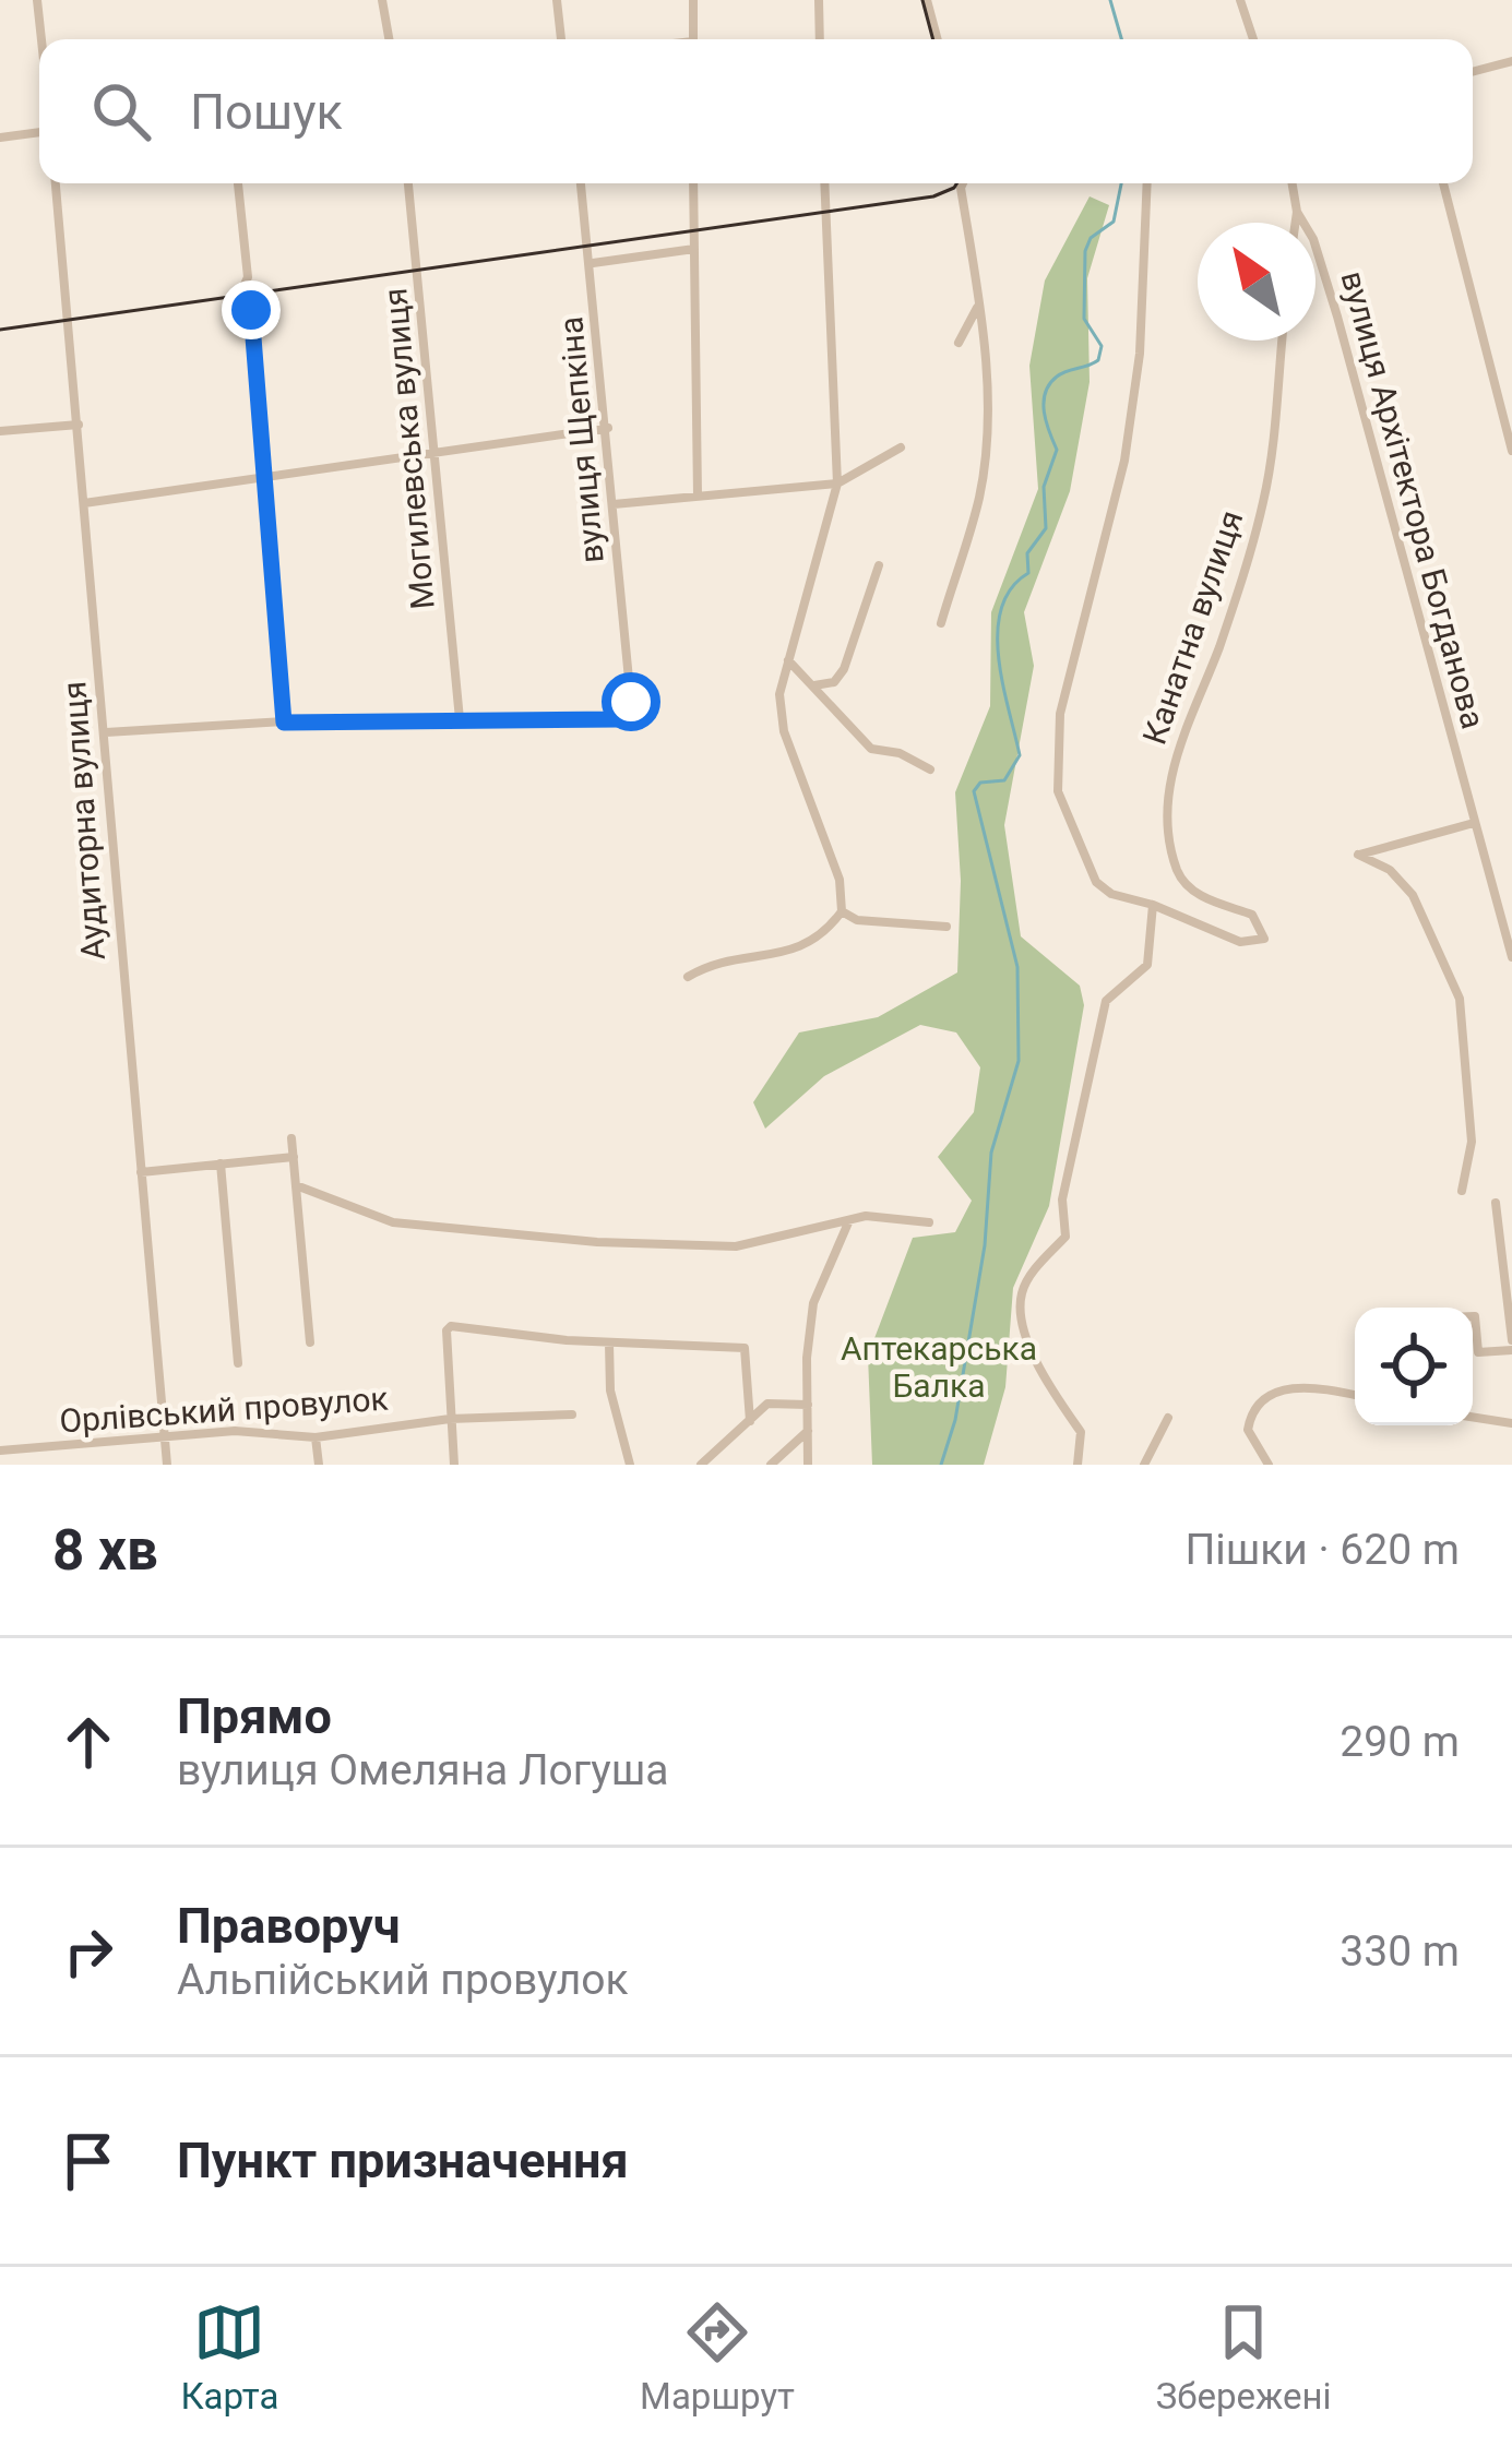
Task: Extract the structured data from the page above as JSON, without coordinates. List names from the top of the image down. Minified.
{"streets":{"street":["вулиця Щепкіна","Могилевська вулиця","вулиця Архітектора Богданова","Канатна вулиця","Аудиторна вулиця","Орлівський провулок"]},"crossings":[["вулиця Щепкіна","Могилевська вулиця"],["Аудиторна вулиця","Орлівський провулок"]],"parks":["Аптекарська Балка"],"north":"top left","page":{"search":"Пошук","heading":["8 хв","Пішки · 620 m"],"list":[["Прямо","вулиця Омеляна Логуша","290 m"],["Праворуч","Альпійський провулок","330 m"],"Пункт призначення"],"nav":["Карта","Маршрут","Збережені"]}}
